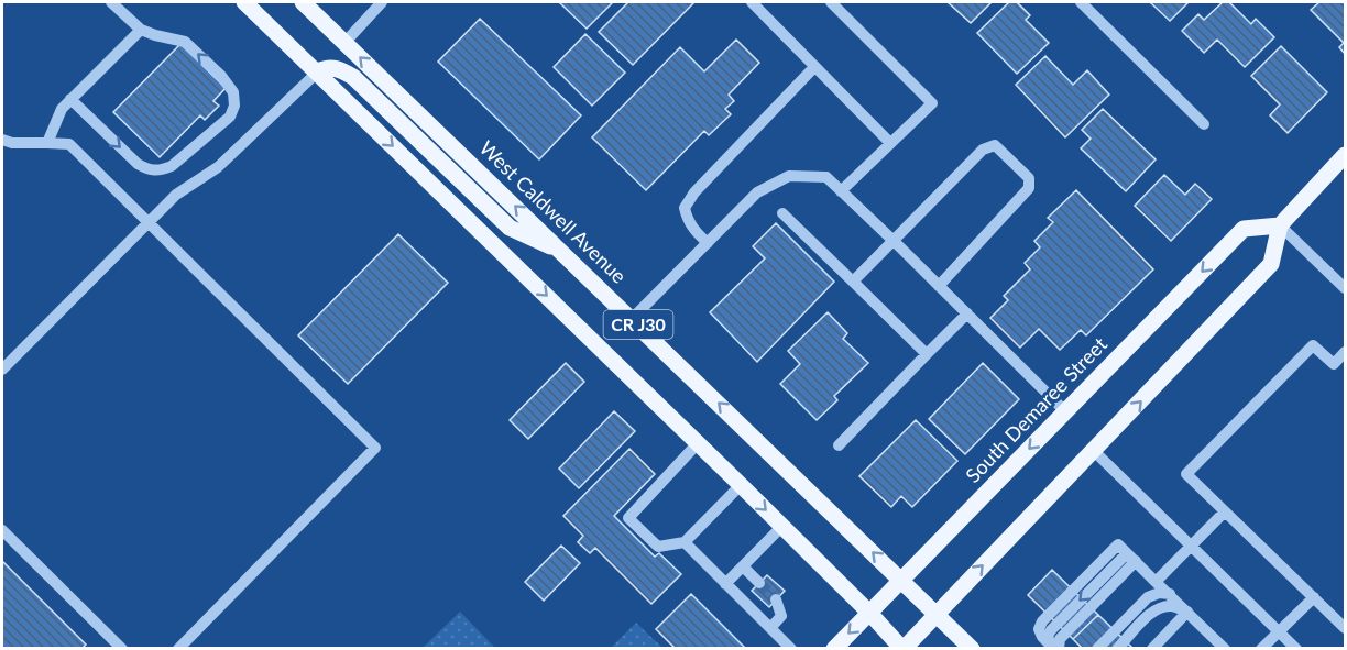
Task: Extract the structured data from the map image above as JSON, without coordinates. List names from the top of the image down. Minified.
{"streets":{"main road":["West Caldwell Avenue","CR J30","South Demaree Street"]},"crossings":[["West Caldwell Avenue","South Demaree Street"],["CR J30","South Demaree Street"]]}
